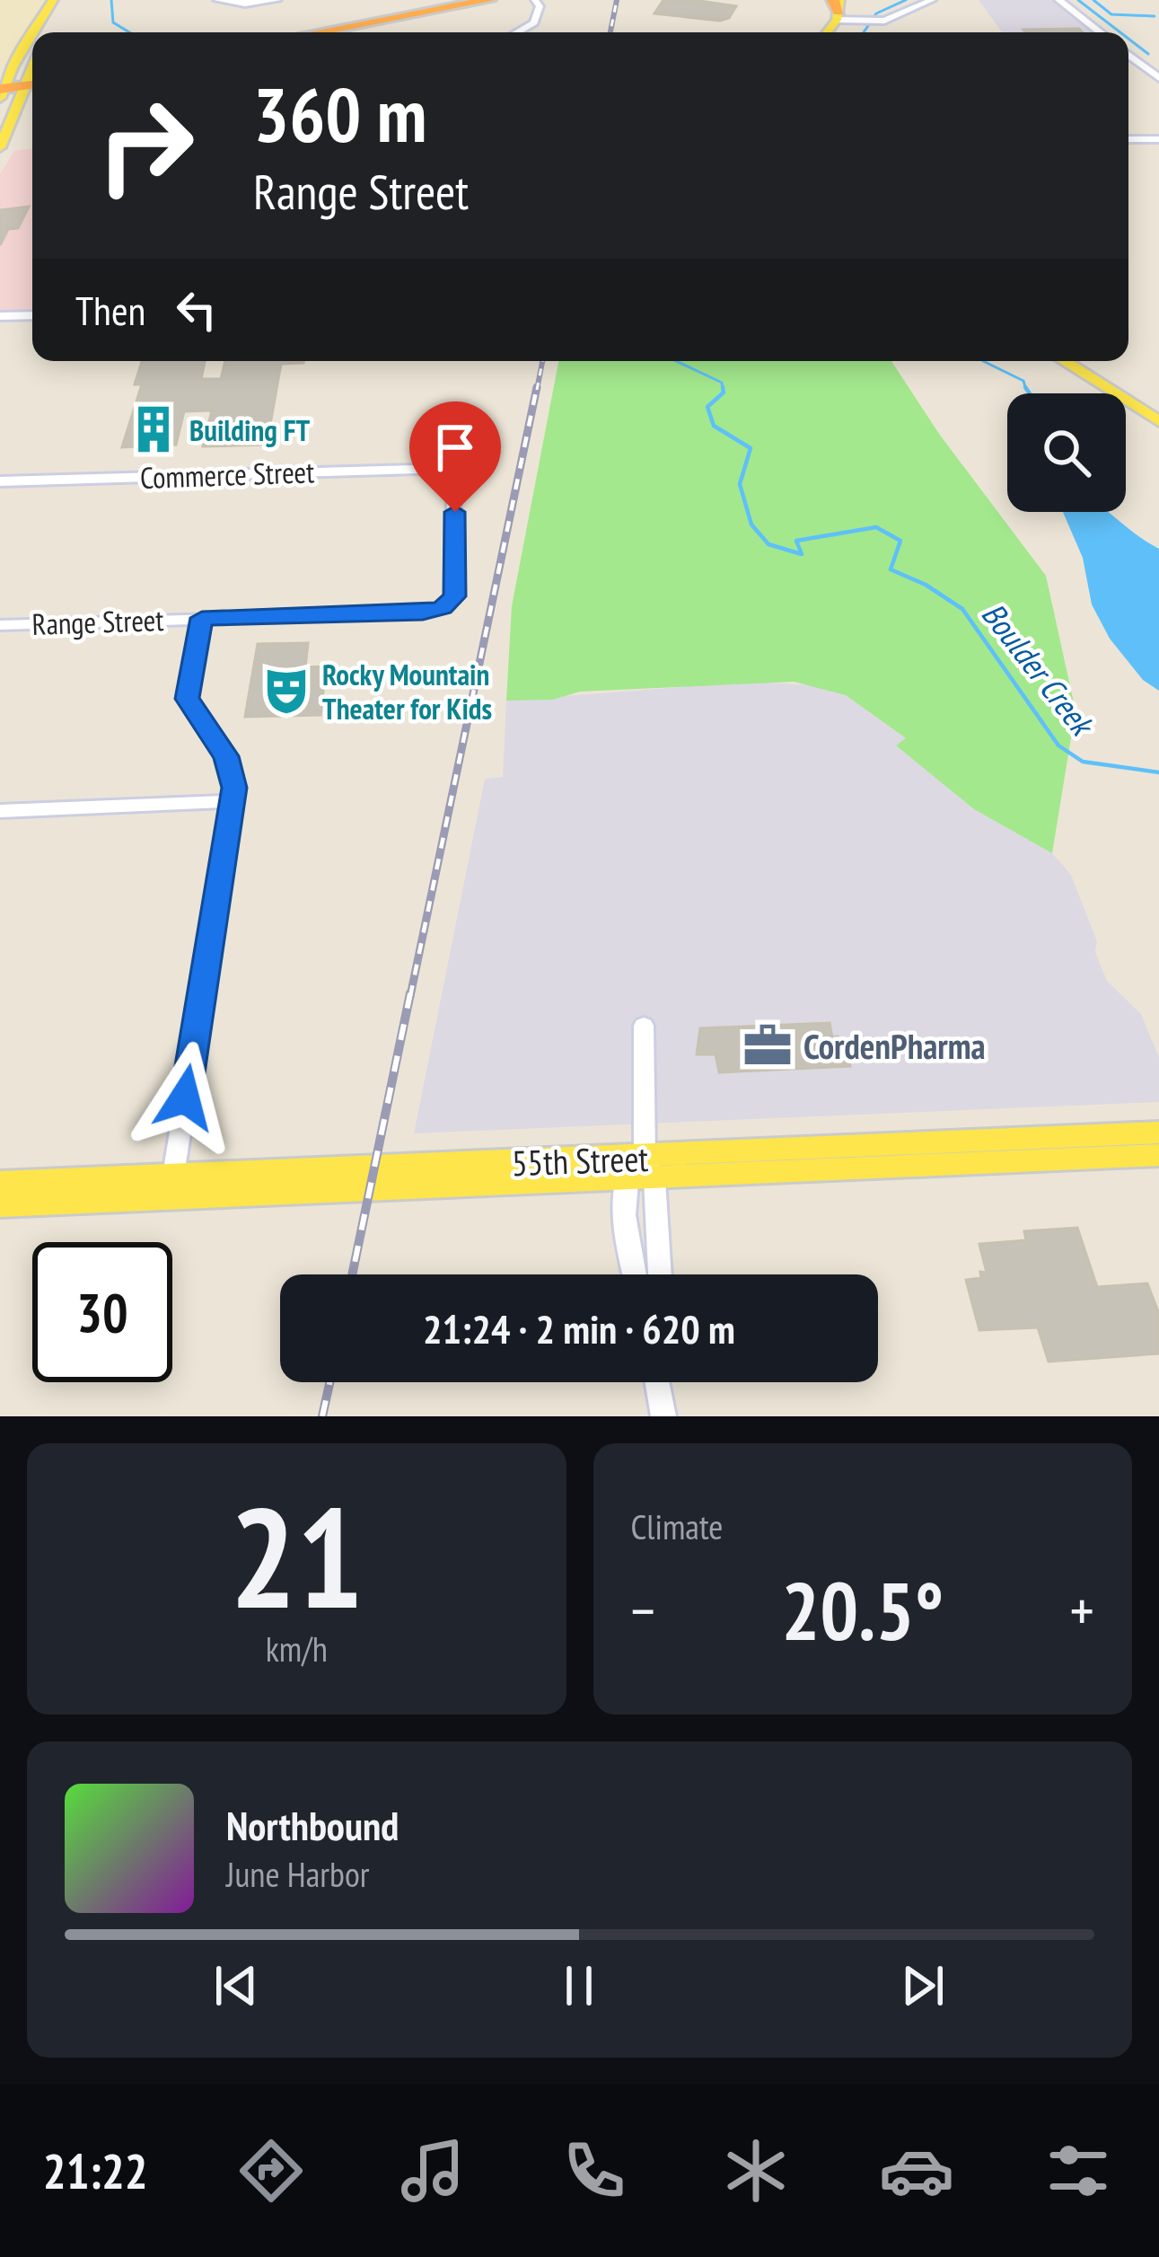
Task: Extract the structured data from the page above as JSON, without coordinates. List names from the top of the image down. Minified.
{"streets":{"main road":["55th Street"],"street":["Commerce Street","Range Street"]},"crossings":[["Commerce Street","Range Street"]],"water":["Boulder Creek"],"places":{"building":["Building FT"],"theatre":["Rocky Mountain Theater for Kids"],"office":["CordenPharma"]},"page":{"turn":["360 m","Range Street"],"then":"Then","limit":"30","trip":"21:24 · 2 min · 620 m","tile":[["21","km/h"],"Climate"],"heat":["−","20.5°","+"],"song":["Northbound","June Harbor"],"tabs":"21:22"}}
